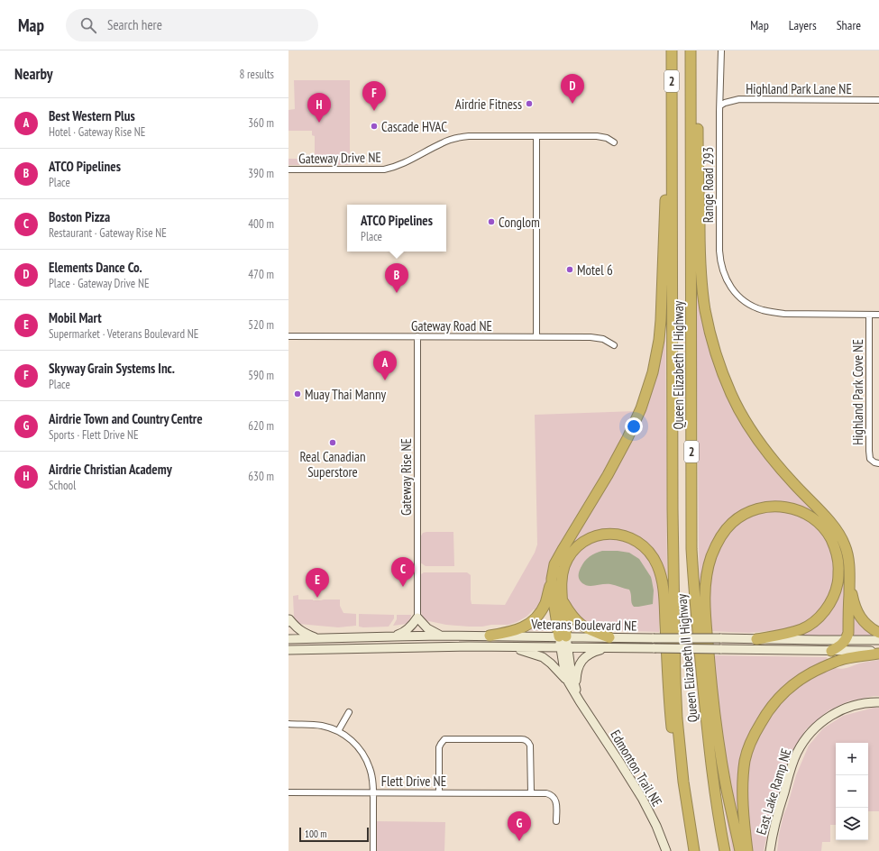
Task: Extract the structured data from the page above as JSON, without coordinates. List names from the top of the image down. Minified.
{"streets":{"highway":["2","Queen Elizabeth II Highway"],"main road":["Veterans Boulevard NE","Edmonton Trail NE","East Lake Ramp NE"],"street":["Highland Park Lane NE","Gateway Drive NE","Range Road 293","Gateway Road NE","Highland Park Cove NE","Gateway Rise NE","Flett Drive NE"]},"crossings":[["Highland Park Lane NE","Range Road 293"],["Range Road 293","Highland Park Cove NE"],["Gateway Road NE","Gateway Rise NE"],["Veterans Boulevard NE","Edmonton Trail NE"]],"places":["Airdrie Fitness","Cascade HVAC","Conglom","Motel 6","Muay Thai Manny","Real Canadian Superstore"],"scale_bar":"100 m","page":{"header":"Map","search":"Search here","nav":["Map","Layers","Share"],"heading":["Nearby","8 results"],"pins":["D","F","H","B","A","C","E","G"],"list":[{"mark":"A","name":"Best Western Plus","note":"Hotel · Gateway Rise NE","value":"360 m"},{"mark":"B","name":"ATCO Pipelines","note":"Place","value":"390 m"},{"mark":"C","name":"Boston Pizza","note":"Restaurant · Gateway Rise NE","value":"400 m"},{"mark":"D","name":"Elements Dance Co.","note":"Place · Gateway Drive NE","value":"470 m"},{"mark":"E","name":"Mobil Mart","note":"Supermarket · Veterans Boulevard NE","value":"520 m"},{"mark":"F","name":"Skyway Grain Systems Inc.","note":"Place","value":"590 m"},{"mark":"G","name":"Airdrie Town and Country Centre","note":"Sports · Flett Drive NE","value":"620 m"},{"mark":"H","name":"Airdrie Christian Academy","note":"School","value":"630 m"}],"popup":["ATCO Pipelines","Place"],"map_buttons":["+","−"],"scale":"100 m"}}
